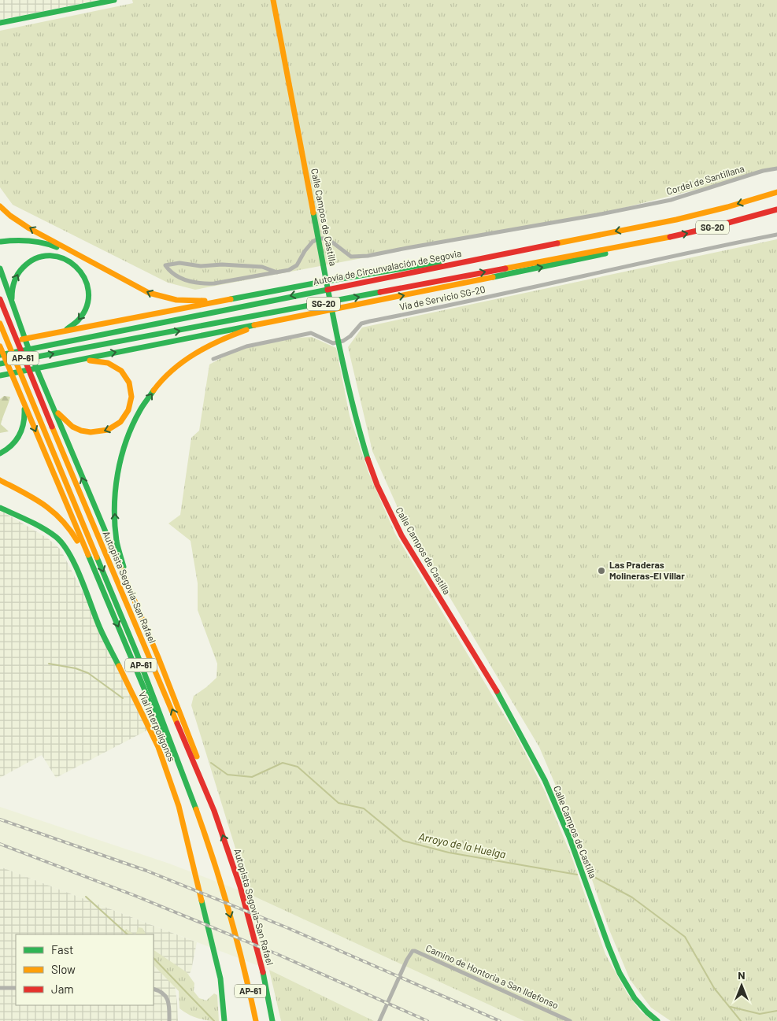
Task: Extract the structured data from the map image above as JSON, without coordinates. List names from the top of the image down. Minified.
{"streets":{"main road":["Calle Campos de Castilla","SG-20","Autovía de Circunvalación de Segovia","AP-61","Autopista Segovia-San Rafael","Vial Interpolígonos"],"street":["Cordel de Santillana","Vía de Servicio SG-20","Camino de Hontoria a San Ildefonso"]},"crossings":[["Cordel de Santillana","Calle Campos de Castilla"],["Calle Campos de Castilla","Vía de Servicio SG-20"]],"water":["Arroyo de la Huelga"],"places":["Las Praderas Molineras-El Villar"],"legend":["Fast","Slow","Jam"],"north":"top"}
